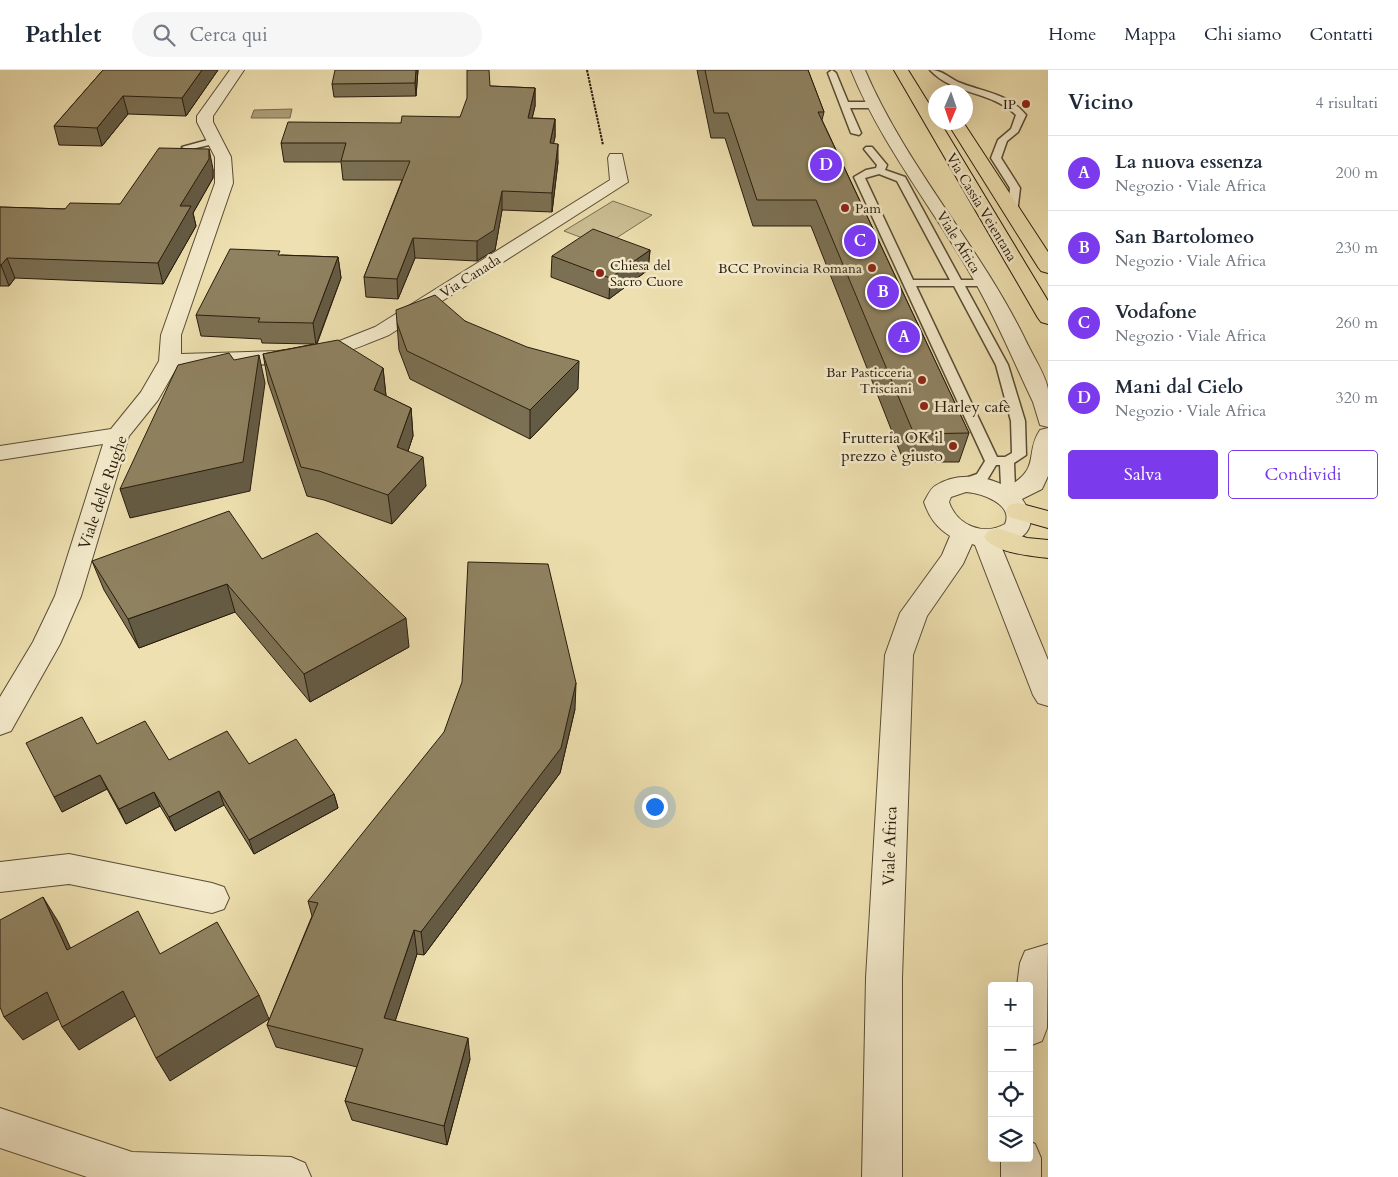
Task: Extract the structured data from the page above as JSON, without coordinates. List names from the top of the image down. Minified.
{"streets":{"highway":["Via Cassia Veientana"],"street":["Viale Africa","Via Canada","Viale delle Rughe"]},"crossings":[["Via Canada","Viale delle Rughe"]],"places":["IP","Pam","BCC Provincia Romana","Chiesa del Sacro Cuore","Bar Pasticceria Trisciani","Harley cafè","Frutteria OK il prezzo è giusto"],"north":"bottom","page":{"header":"Pathlet","search":"Cerca qui","nav":["Home","Mappa","Chi siamo","Contatti"],"heading":["Vicino","4 risultati"],"list":[{"mark":"A","name":"La nuova essenza","note":"Negozio · Viale Africa","value":"200 m"},{"mark":"B","name":"San Bartolomeo","note":"Negozio · Viale Africa","value":"230 m"},{"mark":"C","name":"Vodafone","note":"Negozio · Viale Africa","value":"260 m"},{"mark":"D","name":"Mani dal Cielo","note":"Negozio · Viale Africa","value":"320 m"}],"pins":["D","C","B","A"],"buttons":["Salva","Condividi"],"map_buttons":["+","−"]}}
